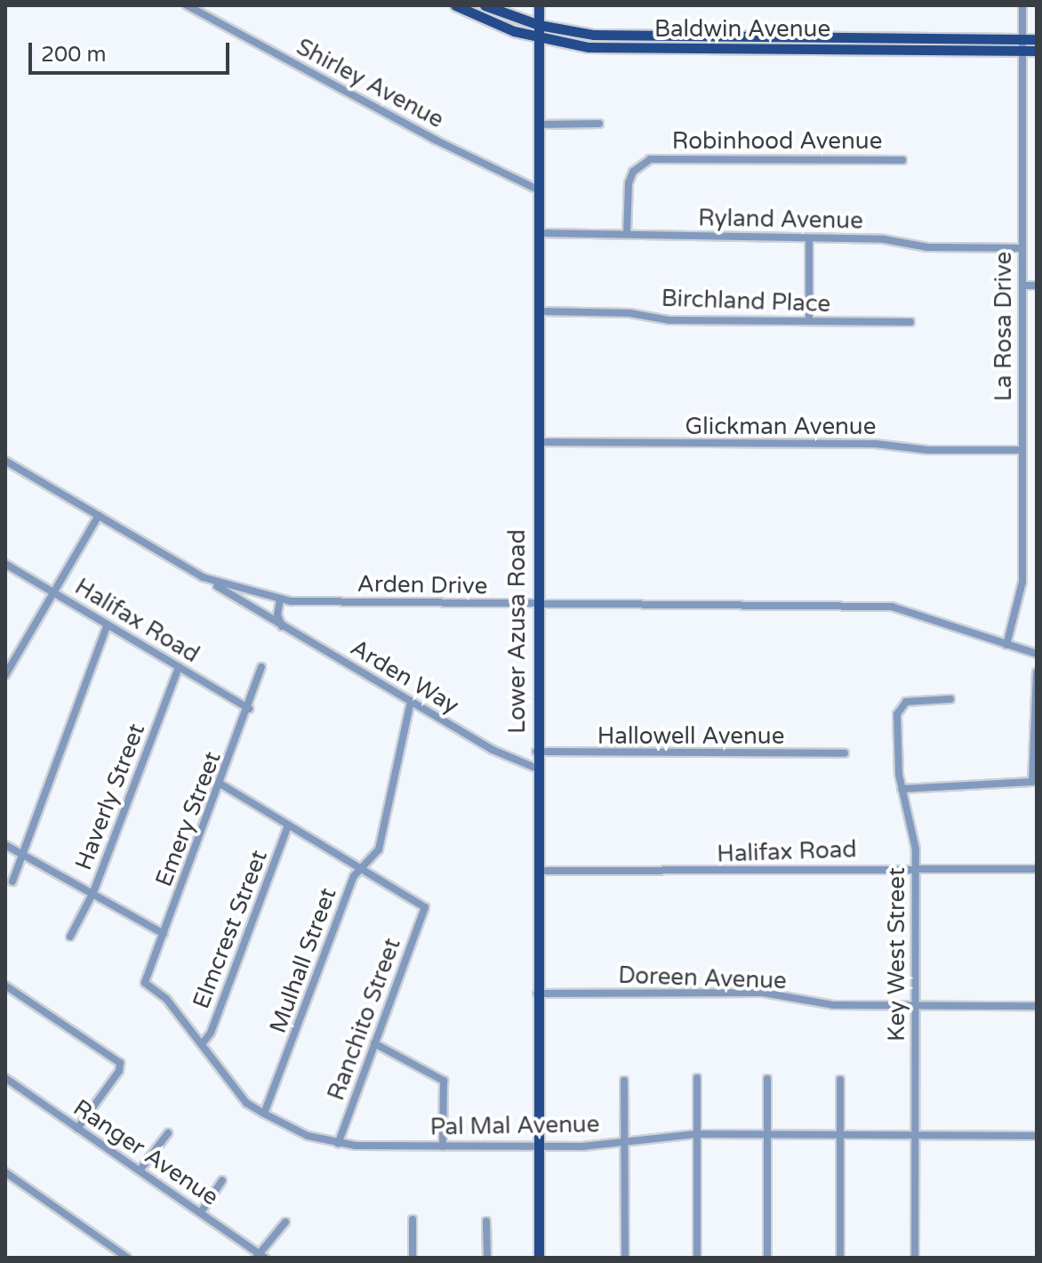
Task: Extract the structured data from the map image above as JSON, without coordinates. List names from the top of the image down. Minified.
{"streets":{"main road":["Baldwin Avenue","Lower Azusa Road"],"street":["Shirley Avenue","Robinhood Avenue","Ryland Avenue","Birchland Place","La Rosa Drive","Glickman Avenue","Arden Drive","Halifax Road","Arden Way","Hallowell Avenue","Haverly Street","Emery Street","Elmcrest Street","Key West Street","Mulhall Street","Doreen Avenue","Ranchito Street","Pal Mal Avenue","Ranger Avenue"]},"crossings":[["Baldwin Avenue","La Rosa Drive"],["Baldwin Avenue","Lower Azusa Road"],["Shirley Avenue","Lower Azusa Road"],["Robinhood Avenue","Ryland Avenue"],["Ryland Avenue","La Rosa Drive"],["Ryland Avenue","Lower Azusa Road"],["Birchland Place","Lower Azusa Road"],["La Rosa Drive","Glickman Avenue"],["La Rosa Drive","Arden Drive"],["Glickman Avenue","Lower Azusa Road"],["Arden Drive","Lower Azusa Road"],["Arden Drive","Arden Way"],["Halifax Road","Lower Azusa Road"],["Halifax Road","Haverly Street"],["Halifax Road","Emery Street"],["Halifax Road","Key West Street"],["Lower Azusa Road","Arden Way"],["Lower Azusa Road","Hallowell Avenue"],["Lower Azusa Road","Doreen Avenue"],["Lower Azusa Road","Pal Mal Avenue"],["Arden Way","Mulhall Street"],["Emery Street","Pal Mal Avenue"],["Elmcrest Street","Pal Mal Avenue"],["Key West Street","Doreen Avenue"],["Key West Street","Pal Mal Avenue"],["Mulhall Street","Ranchito Street"],["Mulhall Street","Pal Mal Avenue"],["Ranchito Street","Pal Mal Avenue"]],"scale_bar":"200 m"}
